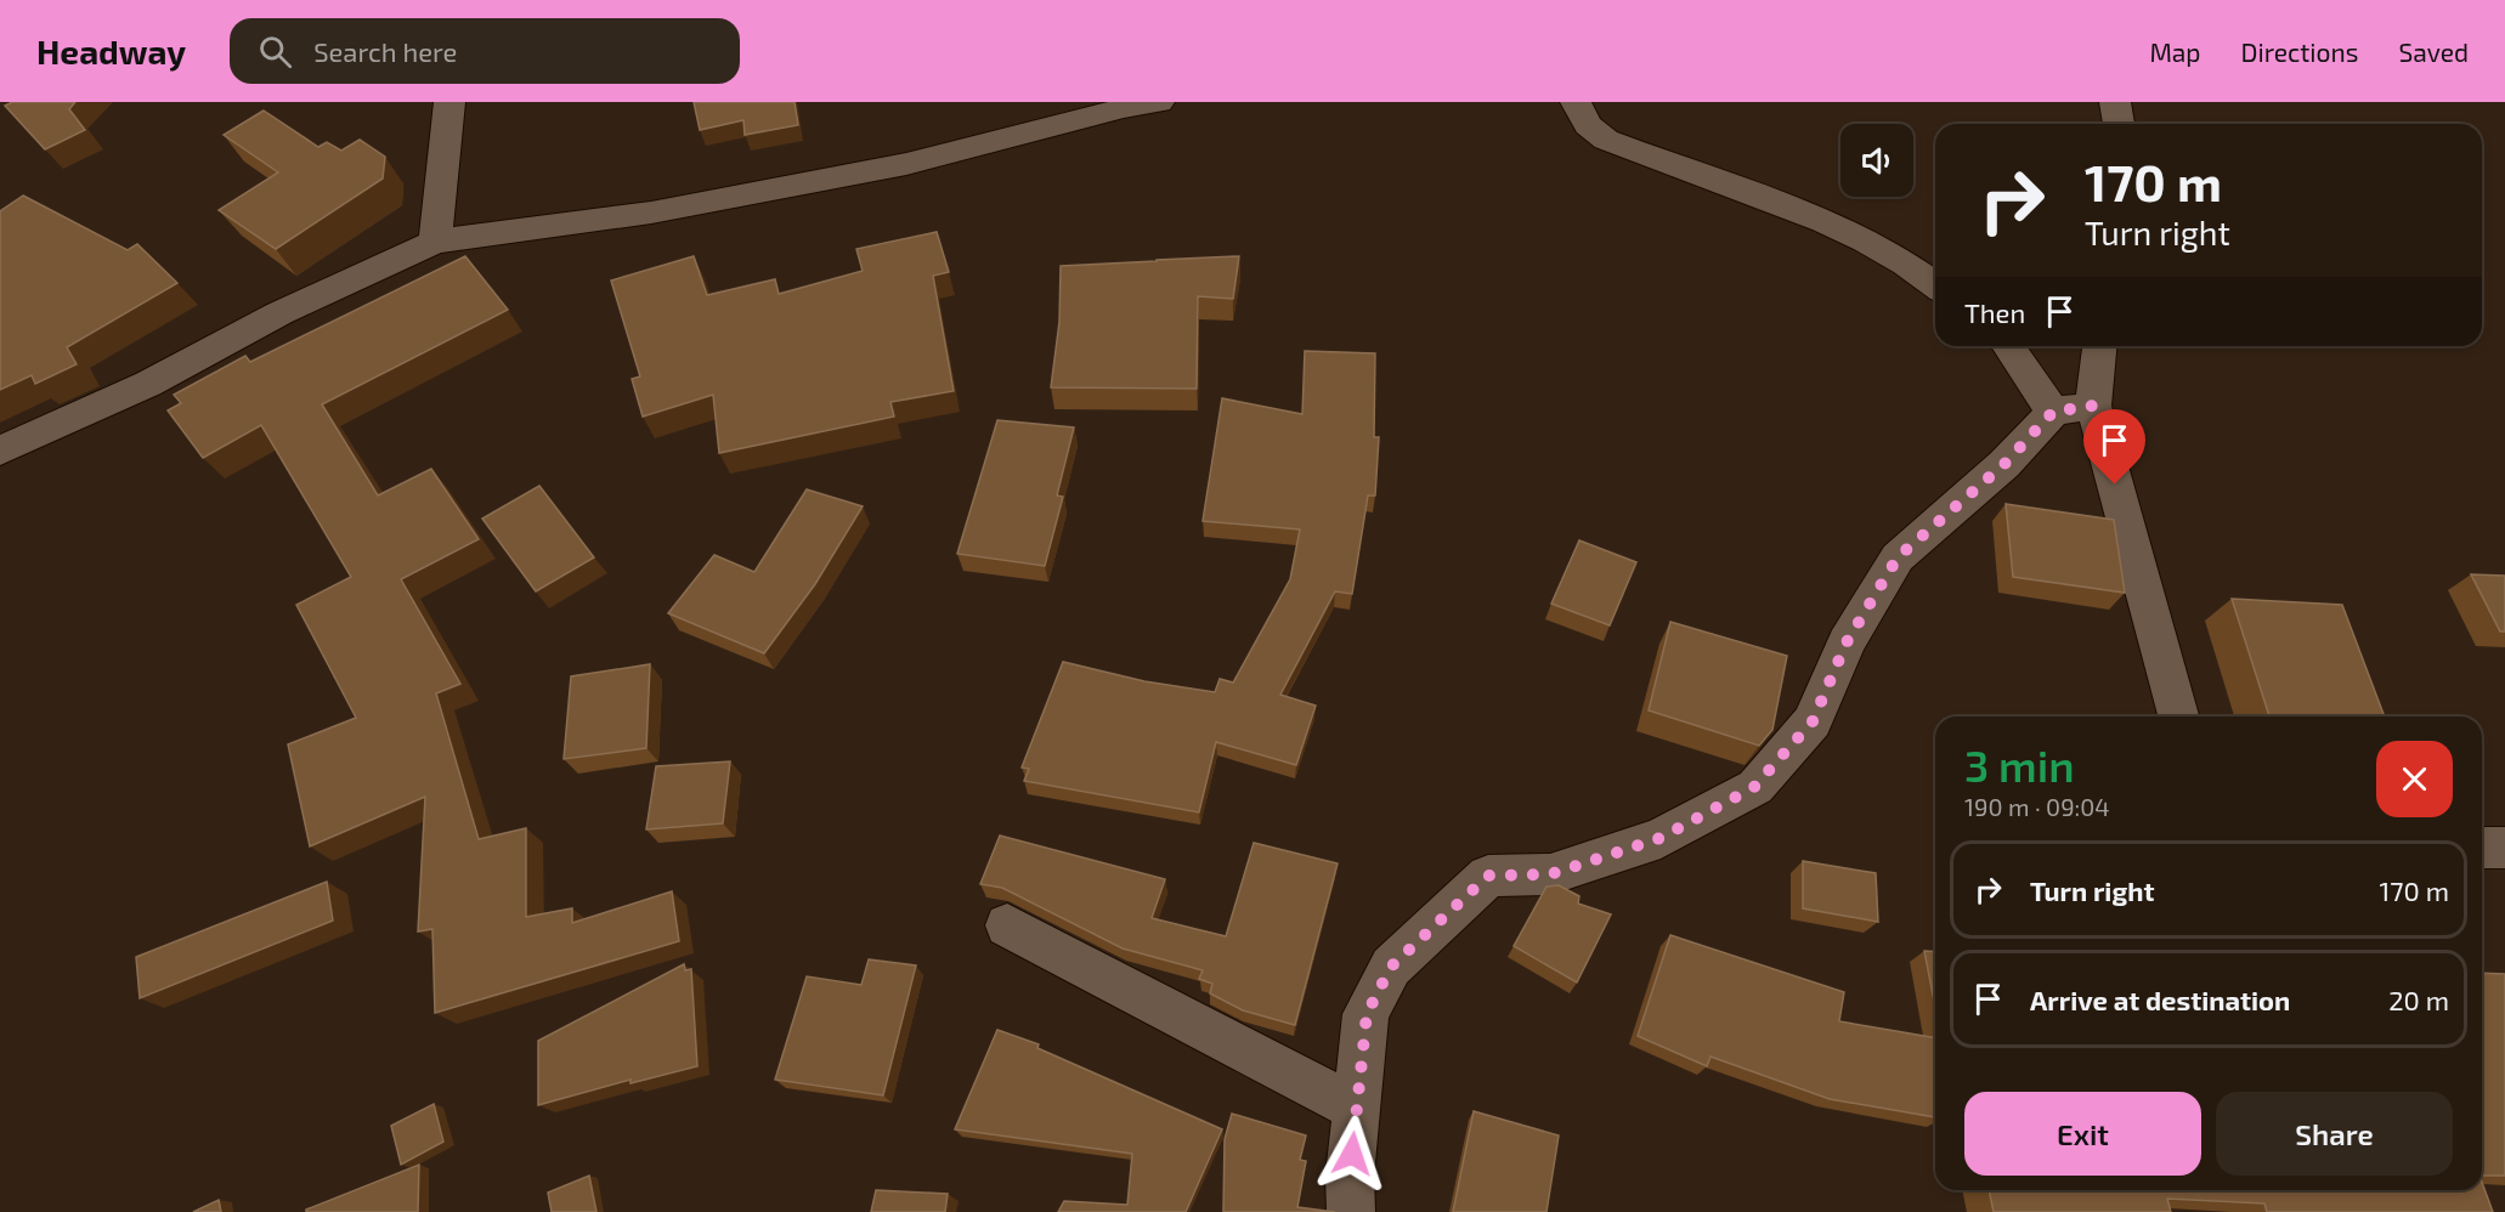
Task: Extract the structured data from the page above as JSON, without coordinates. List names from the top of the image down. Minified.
{"page":{"header":"Headway","search":"Search here","nav":["Map","Directions","Saved"],"turn":["170 m","Turn right"],"then":"Then","heading":["3 min","190 m · 09:04"],"list":[{"name":"Turn right","value":"170 m"},{"name":"Arrive at destination","value":"20 m"}],"buttons":["Exit","Share"]}}
